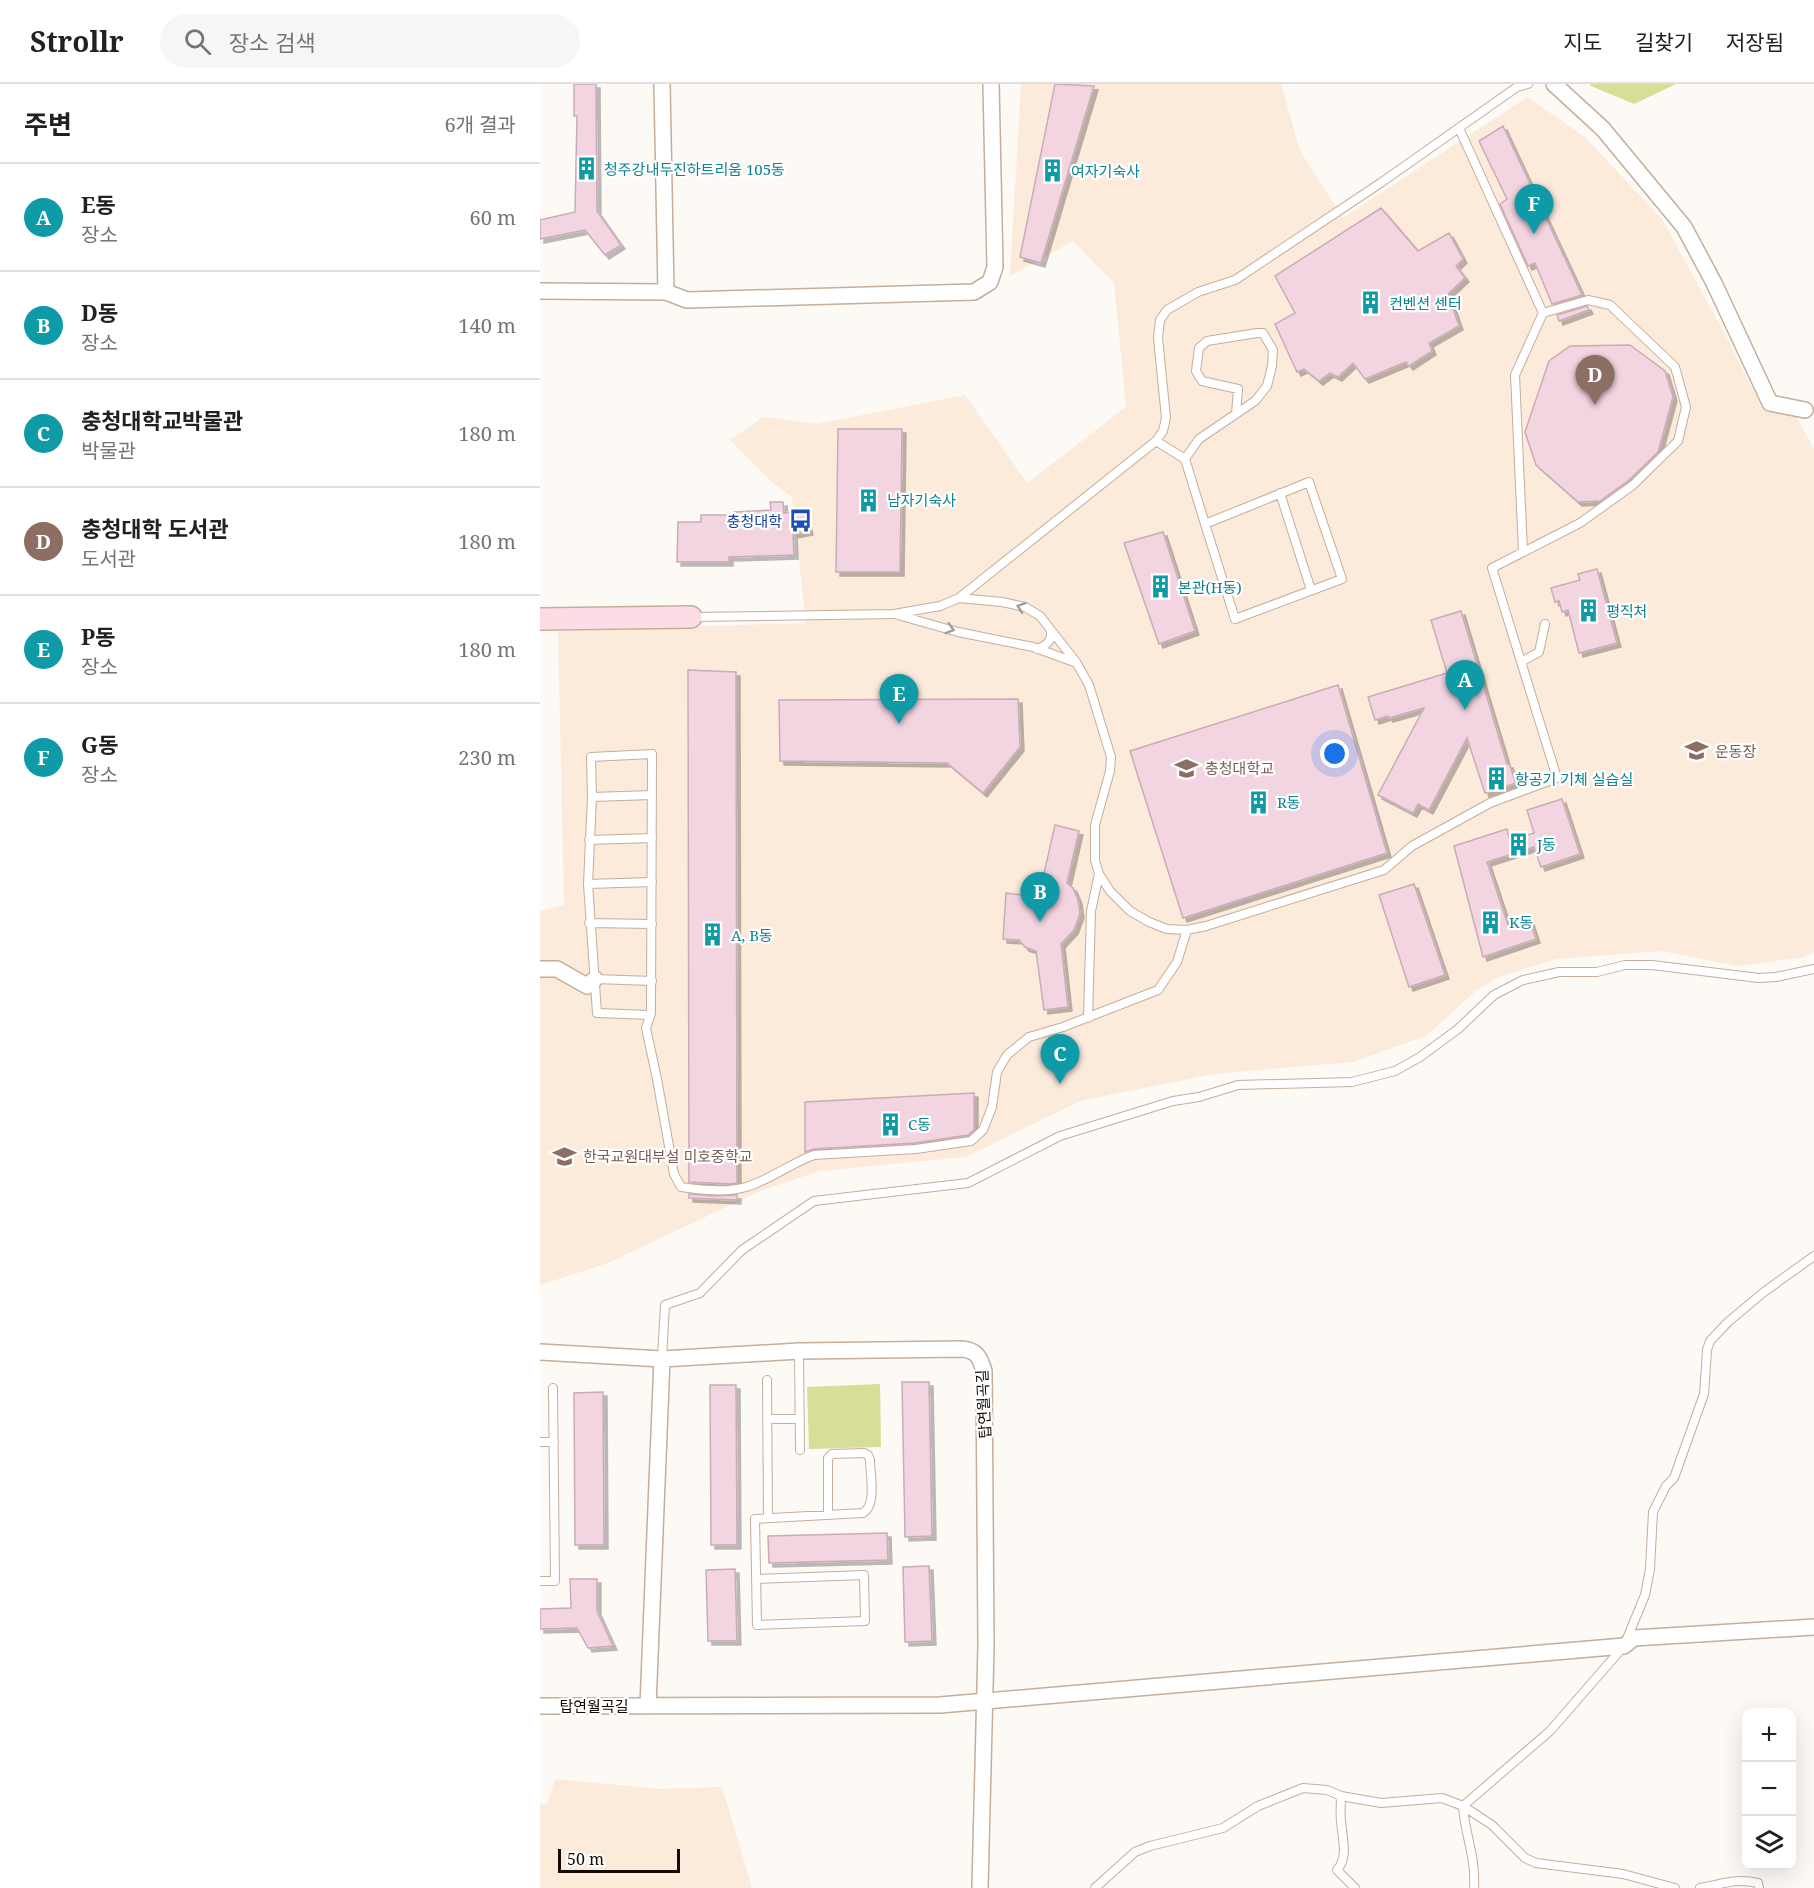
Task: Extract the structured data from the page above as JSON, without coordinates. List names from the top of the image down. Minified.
{"streets":{"street":["탑연월곡길"]},"places":{"building":["청주강내두진하트리움 105동","여자기숙사","컨벤션 센터","남자기숙사","본관(H동)","평직처","항공기 기체 실습실","R동","J동","K동","A, B동","C동"],"bus stop":["충청대학"],"school or university":["운동장","충청대학교","한국교원대부설 미호중학교"]},"scale_bar":"50 m","page":{"header":"Strollr","search":"장소 검색","nav":["지도","길찾기","저장됨"],"heading":["주변","6개 결과"],"list":[{"mark":"A","name":"E동","note":"장소","value":"60 m"},{"mark":"B","name":"D동","note":"장소","value":"140 m"},{"mark":"C","name":"충청대학교박물관","note":"박물관","value":"180 m"},{"mark":"D","name":"충청대학 도서관","note":"도서관","value":"180 m"},{"mark":"E","name":"P동","note":"장소","value":"180 m"},{"mark":"F","name":"G동","note":"장소","value":"230 m"}],"pins":["F","D","A","E","B","C"],"map_buttons":["+","−"],"scale":"50 m"}}
